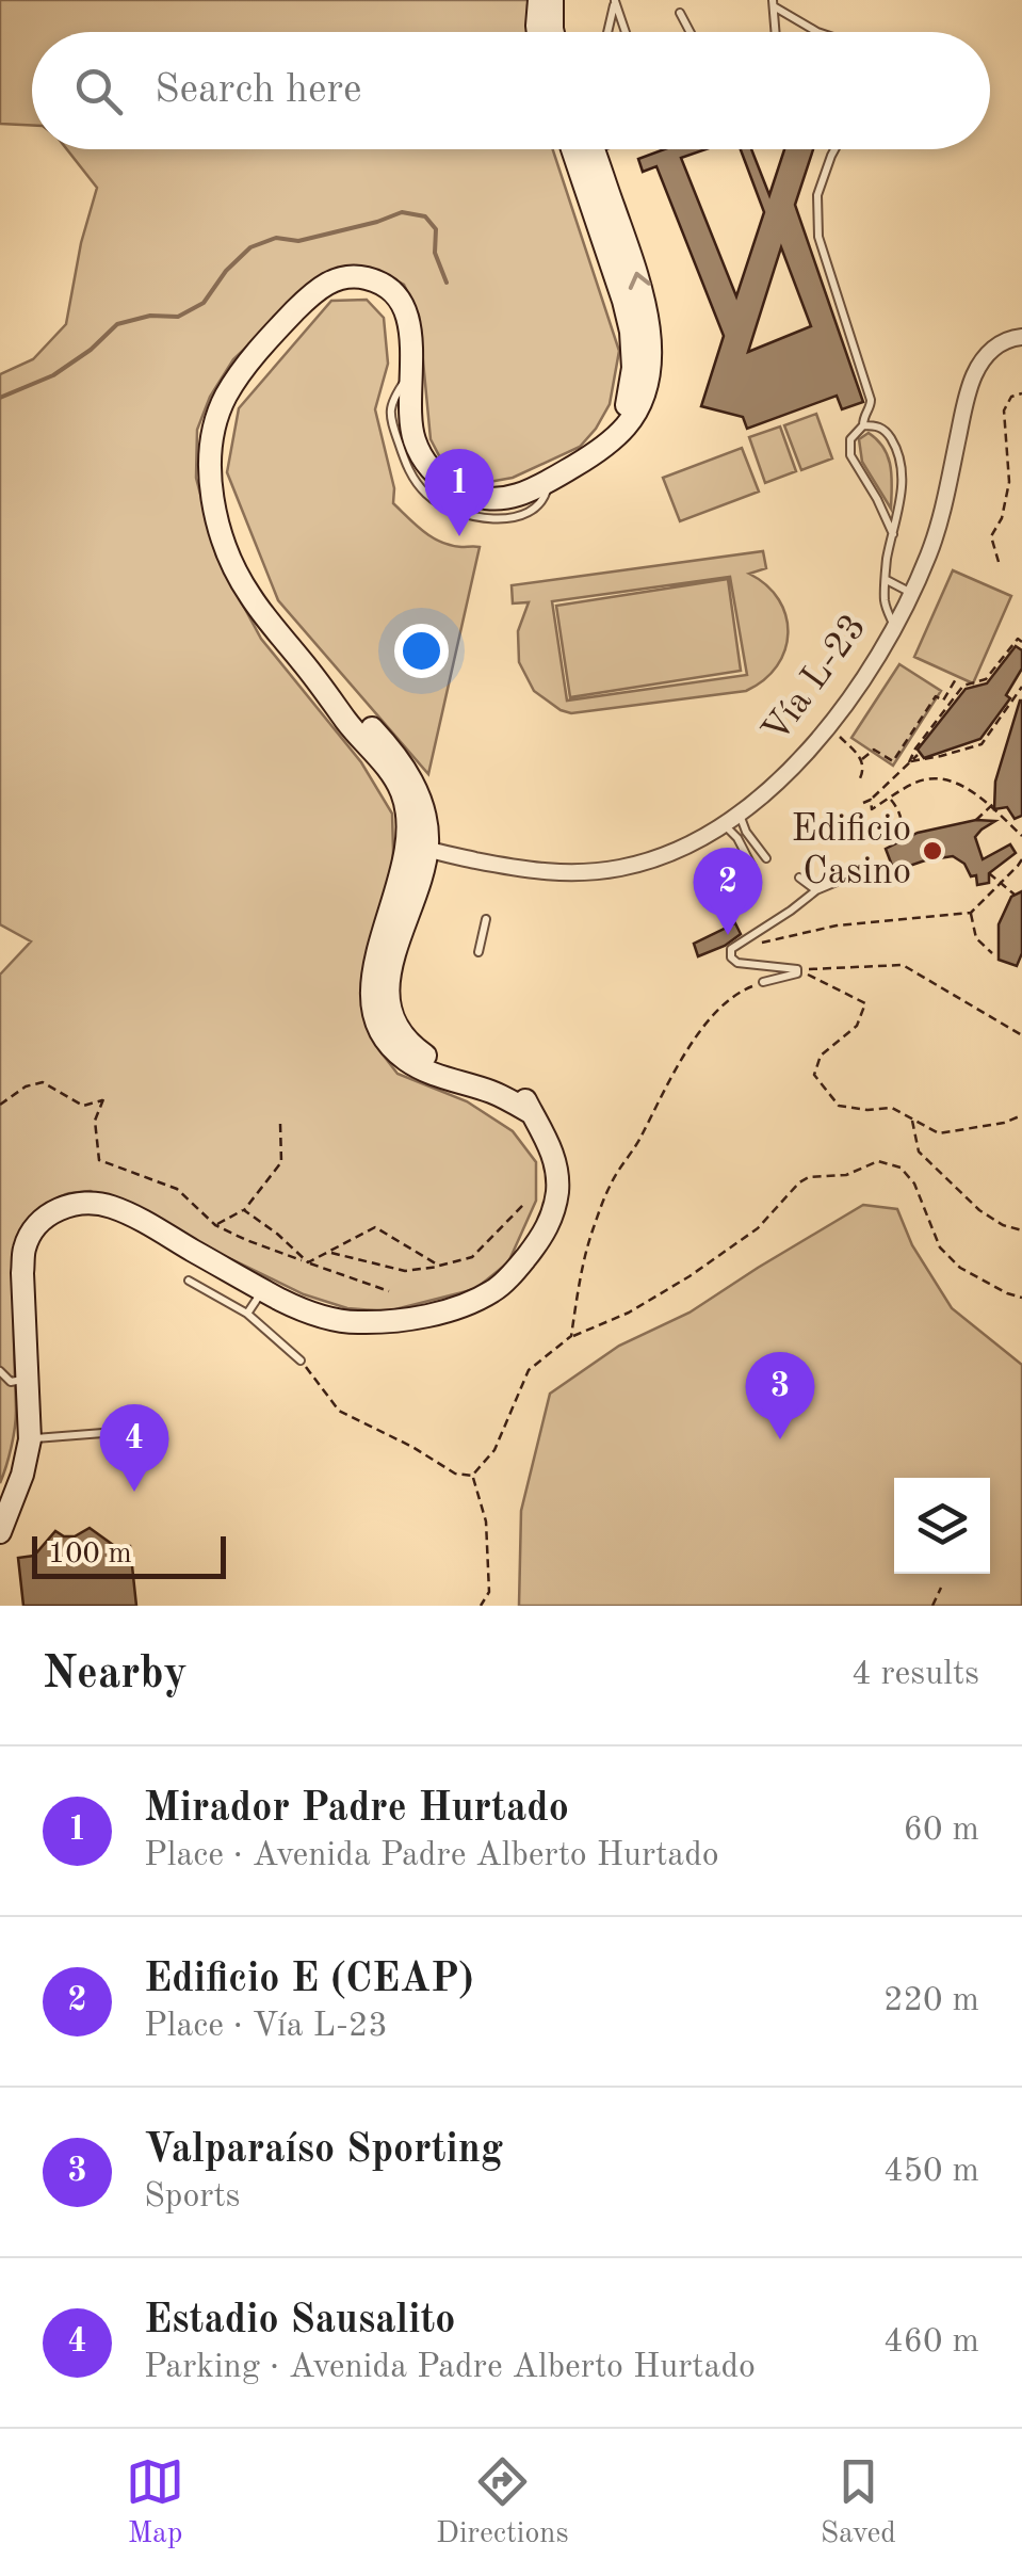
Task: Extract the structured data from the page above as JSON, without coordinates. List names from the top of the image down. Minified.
{"streets":{"street":["Vía L-23"]},"places":["Edificio Casino"],"scale_bar":"100 m","page":{"search":"Search here","pins":["1","2","3","4"],"scale":"100 m","heading":["Nearby","4 results"],"list":[{"mark":"1","name":"Mirador Padre Hurtado","note":"Place · Avenida Padre Alberto Hurtado","value":"60 m"},{"mark":"2","name":"Edificio E (CEAP)","note":"Place · Vía L-23","value":"220 m"},{"mark":"3","name":"Valparaíso Sporting","note":"Sports","value":"450 m"},{"mark":"4","name":"Estadio Sausalito","note":"Parking · Avenida Padre Alberto Hurtado","value":"460 m"}],"nav":["Map","Directions","Saved"]}}
